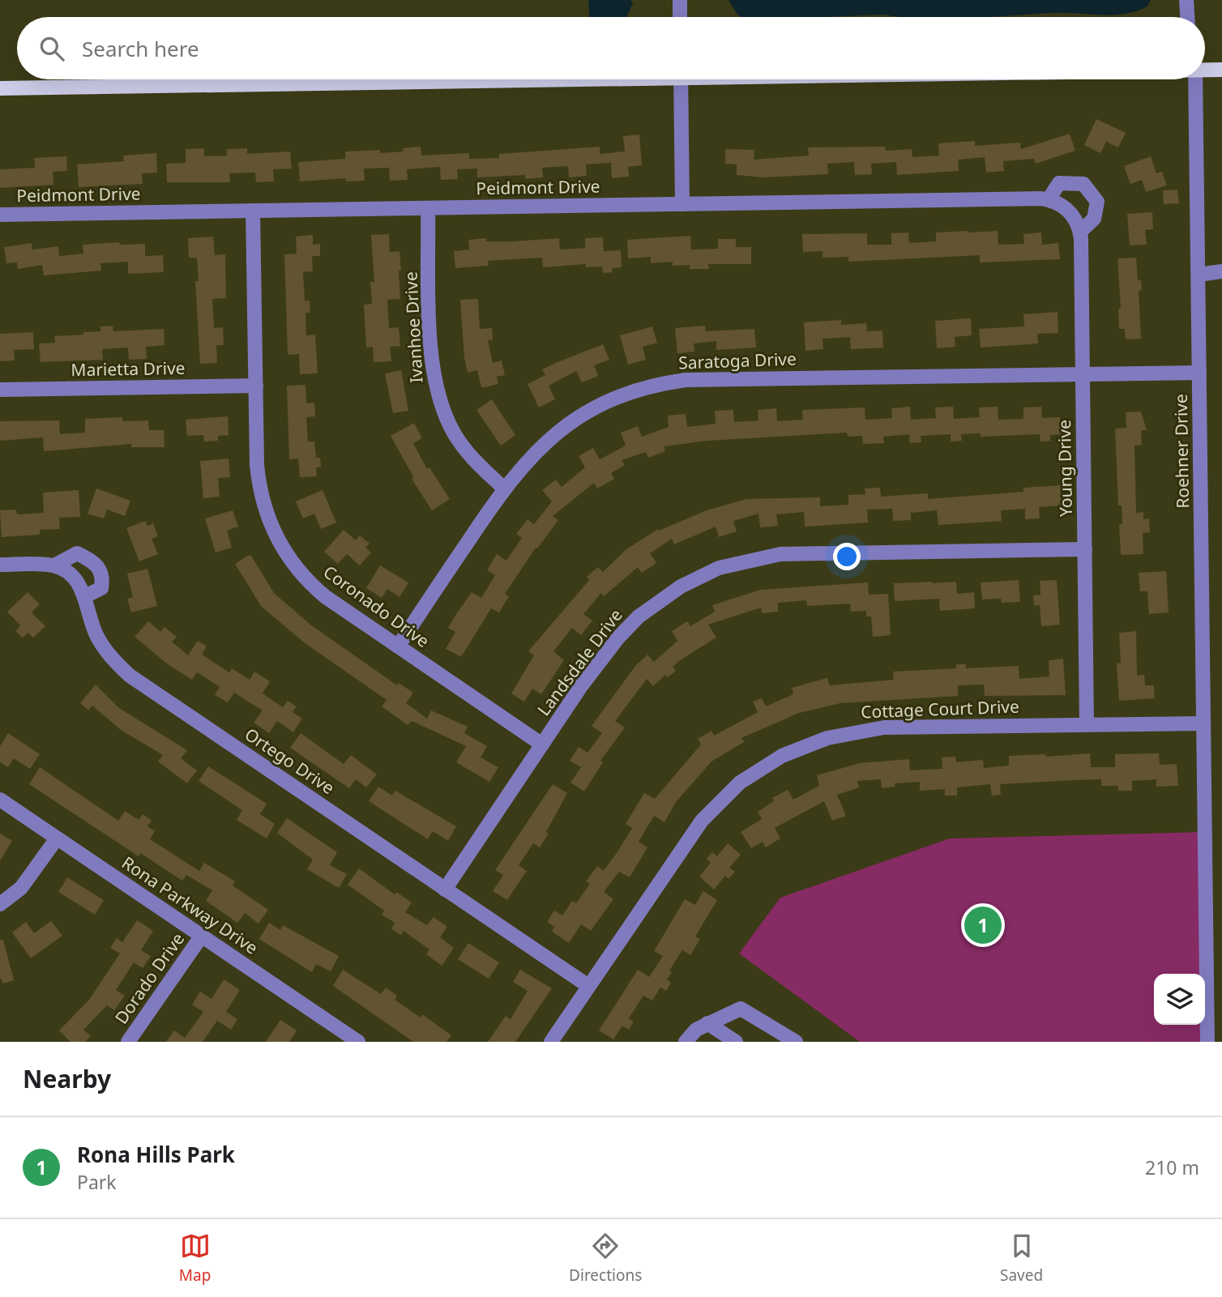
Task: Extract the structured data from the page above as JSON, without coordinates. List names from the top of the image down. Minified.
{"streets":{"street":["Peidmont Drive","Ivanhoe Drive","Saratoga Drive","Marietta Drive","Roehner Drive","Young Drive","Coronado Drive","Landsdale Drive","Cottage Court Drive","Ortego Drive","Rona Parkway Drive","Dorado Drive"]},"crossings":[["Peidmont Drive","Ivanhoe Drive"],["Peidmont Drive","Young Drive"],["Peidmont Drive","Coronado Drive"],["Ivanhoe Drive","Saratoga Drive"],["Saratoga Drive","Roehner Drive"],["Saratoga Drive","Young Drive"],["Saratoga Drive","Coronado Drive"],["Marietta Drive","Coronado Drive"],["Roehner Drive","Cottage Court Drive"],["Young Drive","Landsdale Drive"],["Young Drive","Cottage Court Drive"],["Coronado Drive","Landsdale Drive"],["Landsdale Drive","Ortego Drive"],["Cottage Court Drive","Ortego Drive"],["Rona Parkway Drive","Dorado Drive"]],"page":{"search":"Search here","pins":"1","heading":"Nearby","list":[{"mark":"1","name":"Rona Hills Park","note":"Park","value":"210 m"}],"nav":["Map","Directions","Saved"]}}
